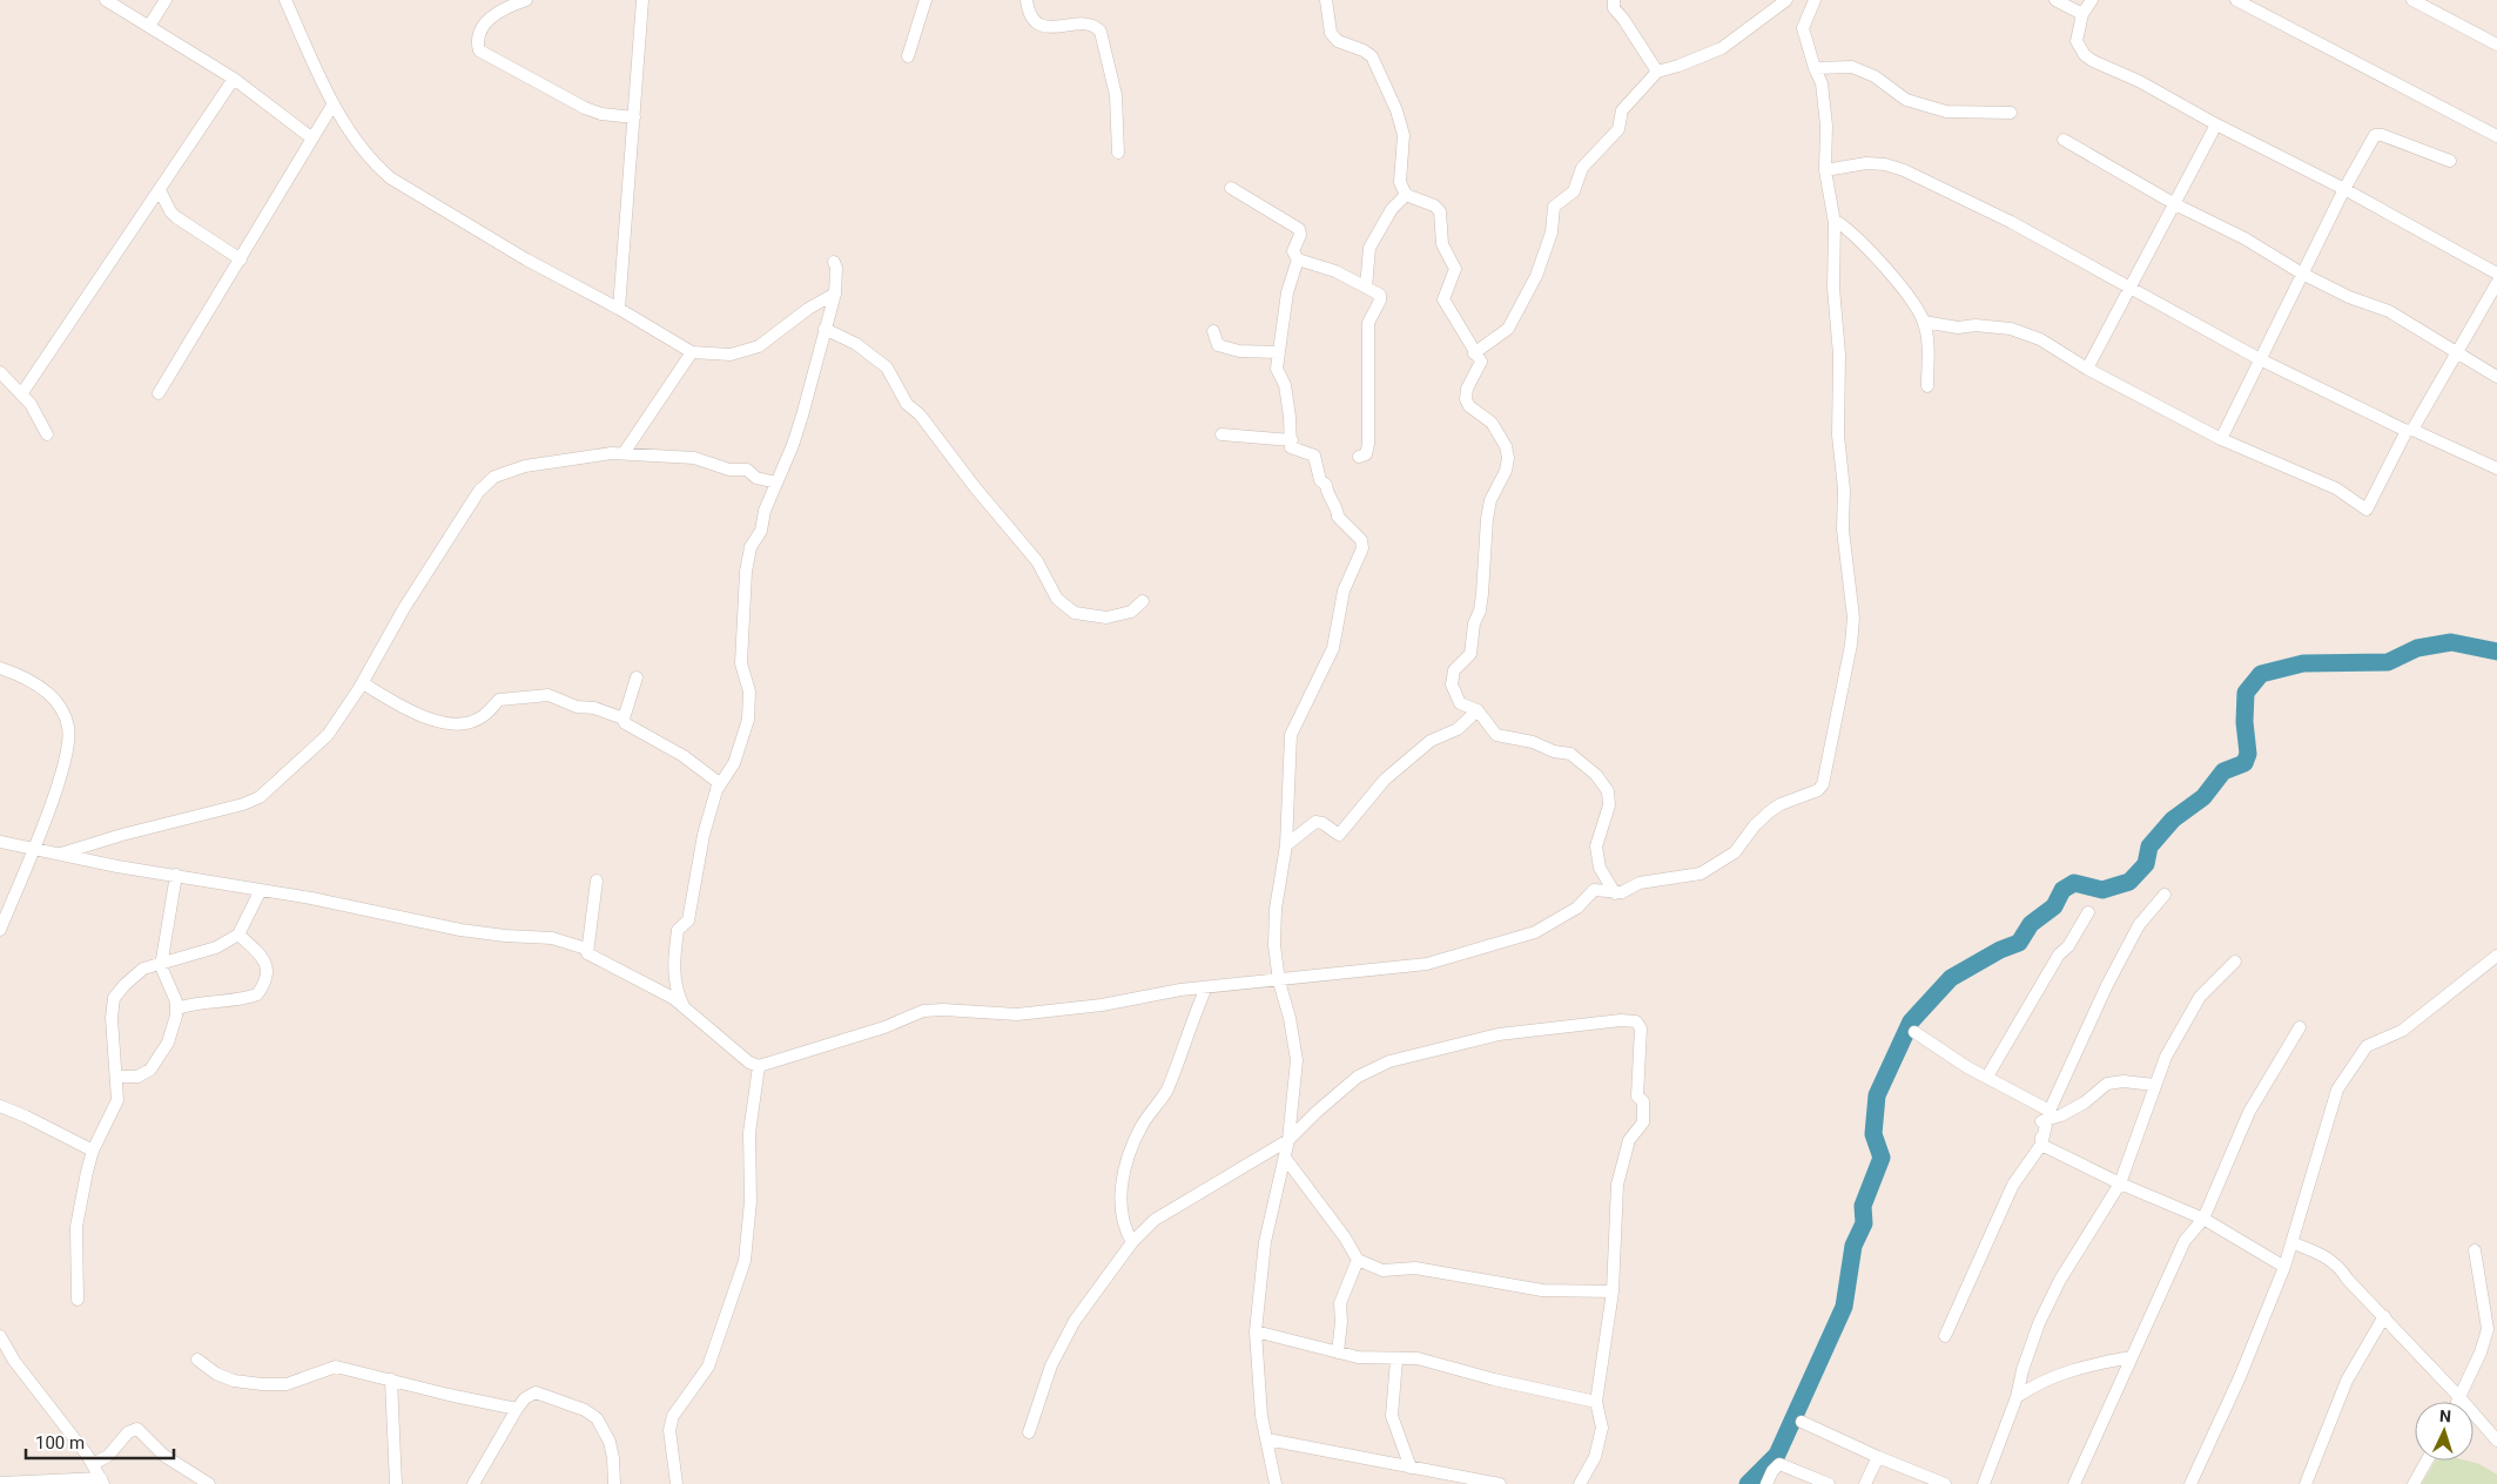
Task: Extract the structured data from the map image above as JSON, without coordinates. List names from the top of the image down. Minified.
{"scale_bar":"100 m","north":"top"}
